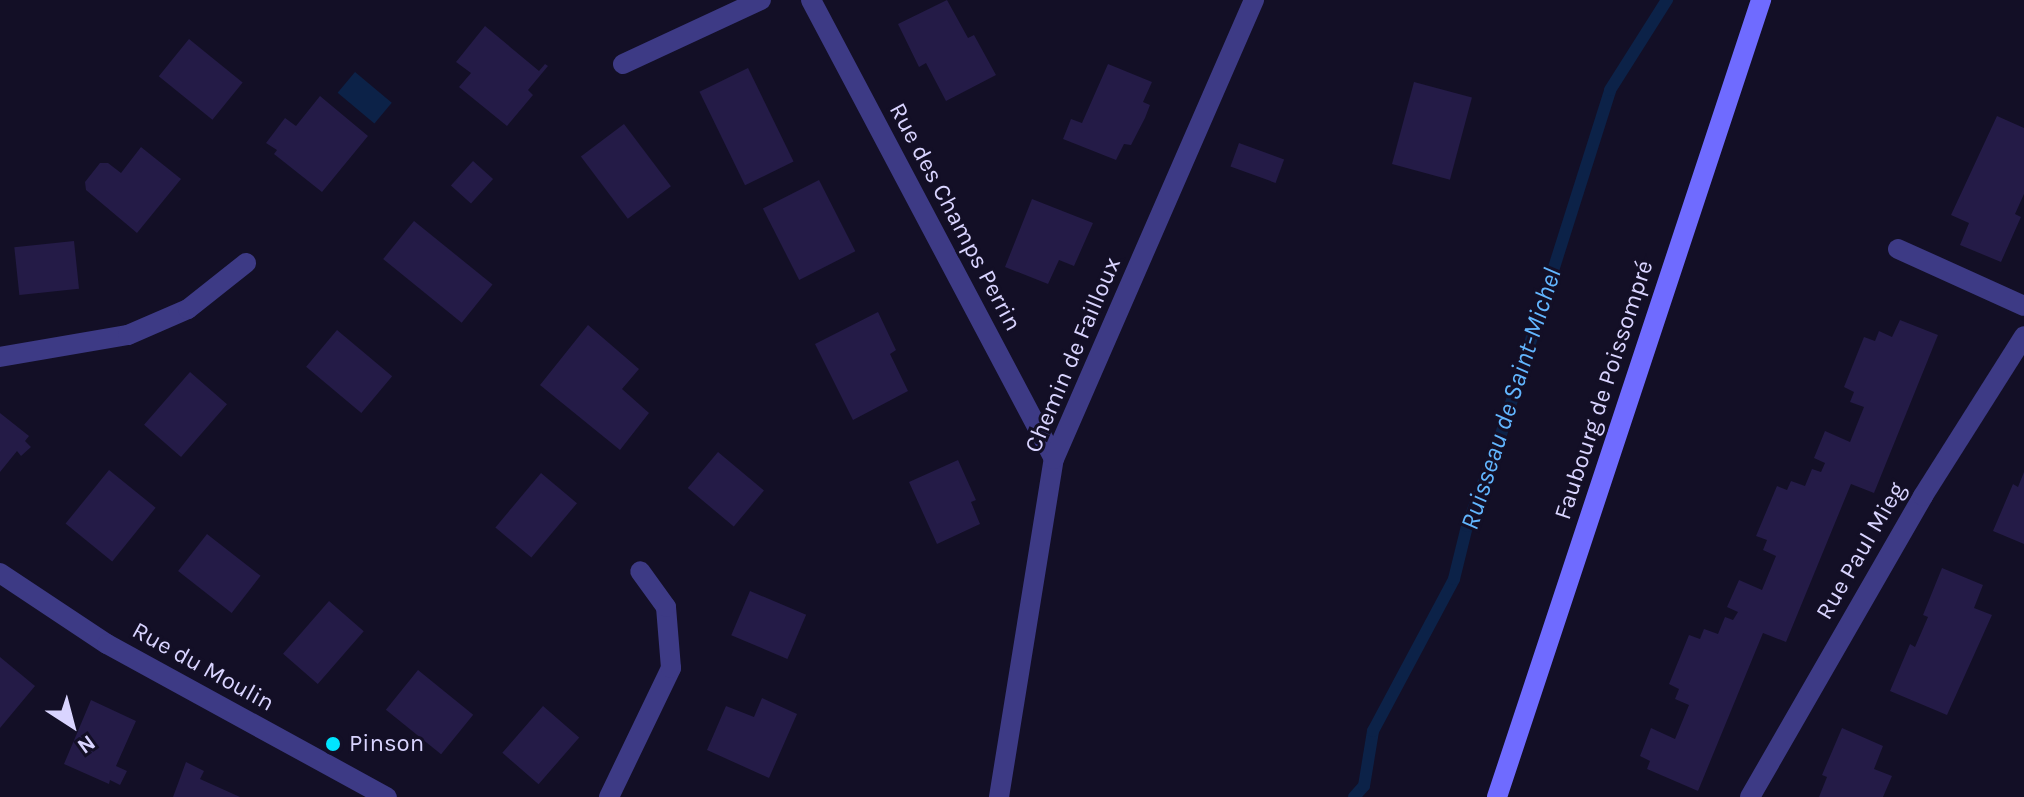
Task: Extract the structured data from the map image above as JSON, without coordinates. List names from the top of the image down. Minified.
{"streets":{"main road":["Faubourg de Poissompré"],"street":["Rue des Champs Perrin","Chemin de Failloux","Rue Paul Mieg","Rue du Moulin"]},"crossings":[["Rue des Champs Perrin","Chemin de Failloux"]],"water":["Ruisseau de Saint-Michel"],"places":["Pinson"],"north":"bottom right"}
